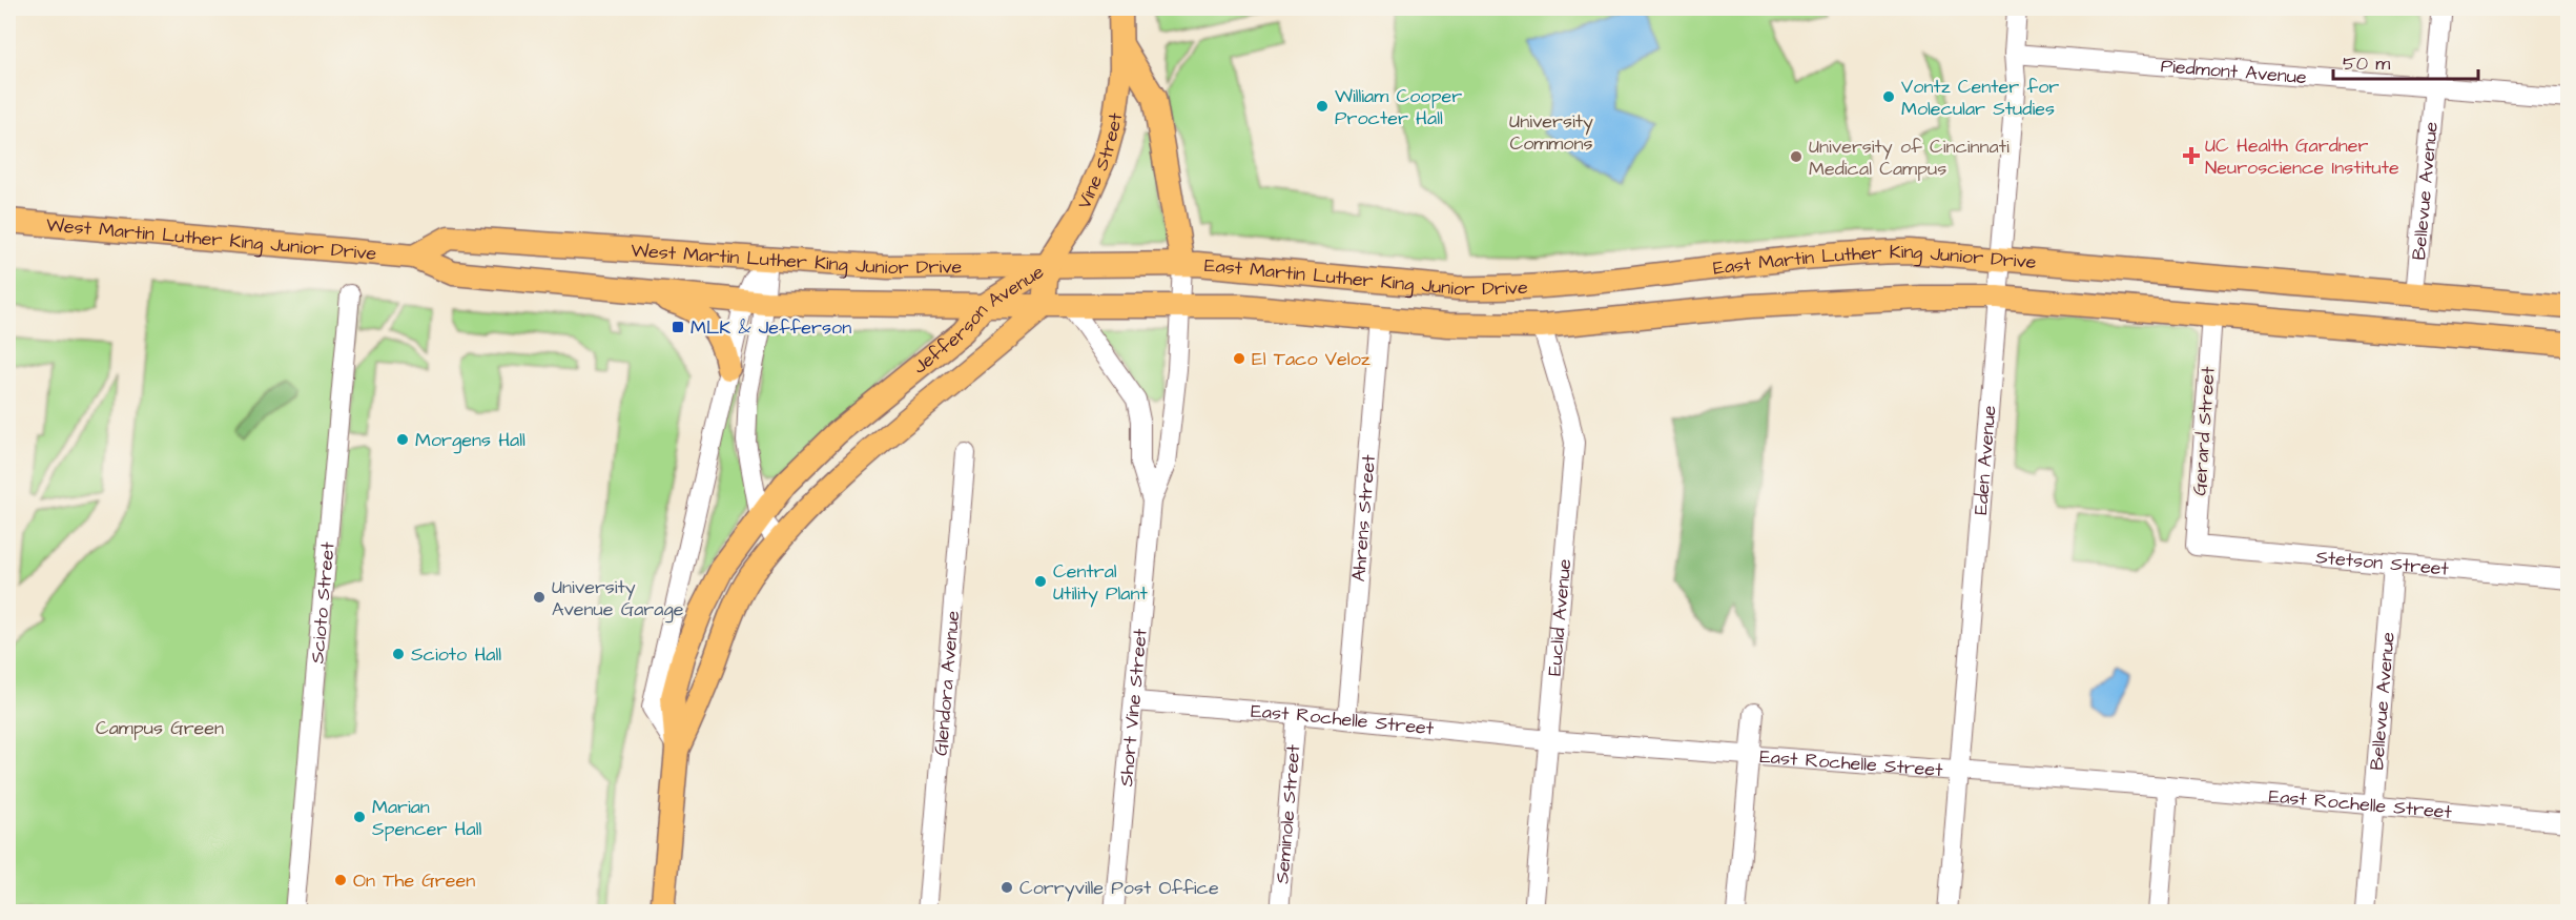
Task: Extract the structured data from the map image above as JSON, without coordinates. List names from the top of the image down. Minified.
{"streets":{"main road":["Vine Street","West Martin Luther King Junior Drive","East Martin Luther King Junior Drive","Jefferson Avenue"],"street":["Piedmont Avenue","Bellevue Avenue","Gerard Street","Eden Avenue","Ahrens Street","Stetson Street","Scioto Street","Euclid Avenue","Glendora Avenue","Short Vine Street","East Rochelle Street","Seminole Street"]},"crossings":[["Piedmont Avenue","Bellevue Avenue"],["Piedmont Avenue","Eden Avenue"],["Vine Street","West Martin Luther King Junior Drive"],["Vine Street","East Martin Luther King Junior Drive"],["Vine Street","Jefferson Avenue"],["Vine Street","Short Vine Street"],["Bellevue Avenue","East Martin Luther King Junior Drive"],["Bellevue Avenue","Stetson Street"],["Bellevue Avenue","East Rochelle Street"],["West Martin Luther King Junior Drive","East Martin Luther King Junior Drive"],["West Martin Luther King Junior Drive","Jefferson Avenue"],["West Martin Luther King Junior Drive","Short Vine Street"],["East Martin Luther King Junior Drive","Gerard Street"],["East Martin Luther King Junior Drive","Eden Avenue"],["East Martin Luther King Junior Drive","Ahrens Street"],["East Martin Luther King Junior Drive","Euclid Avenue"],["East Martin Luther King Junior Drive","Short Vine Street"],["Gerard Street","Stetson Street"],["Eden Avenue","East Rochelle Street"],["Ahrens Street","East Rochelle Street"],["Euclid Avenue","East Rochelle Street"],["Short Vine Street","East Rochelle Street"],["East Rochelle Street","Seminole Street"]],"parks":["University Commons","Campus Green"],"places":{"other":["Vontz Center for Molecular Studies","William Cooper Procter Hall","University of Cincinnati Medical Campus","El Taco Veloz","Morgens Hall","Central Utility Plant","University Avenue Garage","Scioto Hall","Marian Spencer Hall","On The Green","Corryville Post Office"],"health":["UC Health Gardner Neuroscience Institute"],"transit":["MLK & Jefferson"]},"scale_bar":"50 m"}
